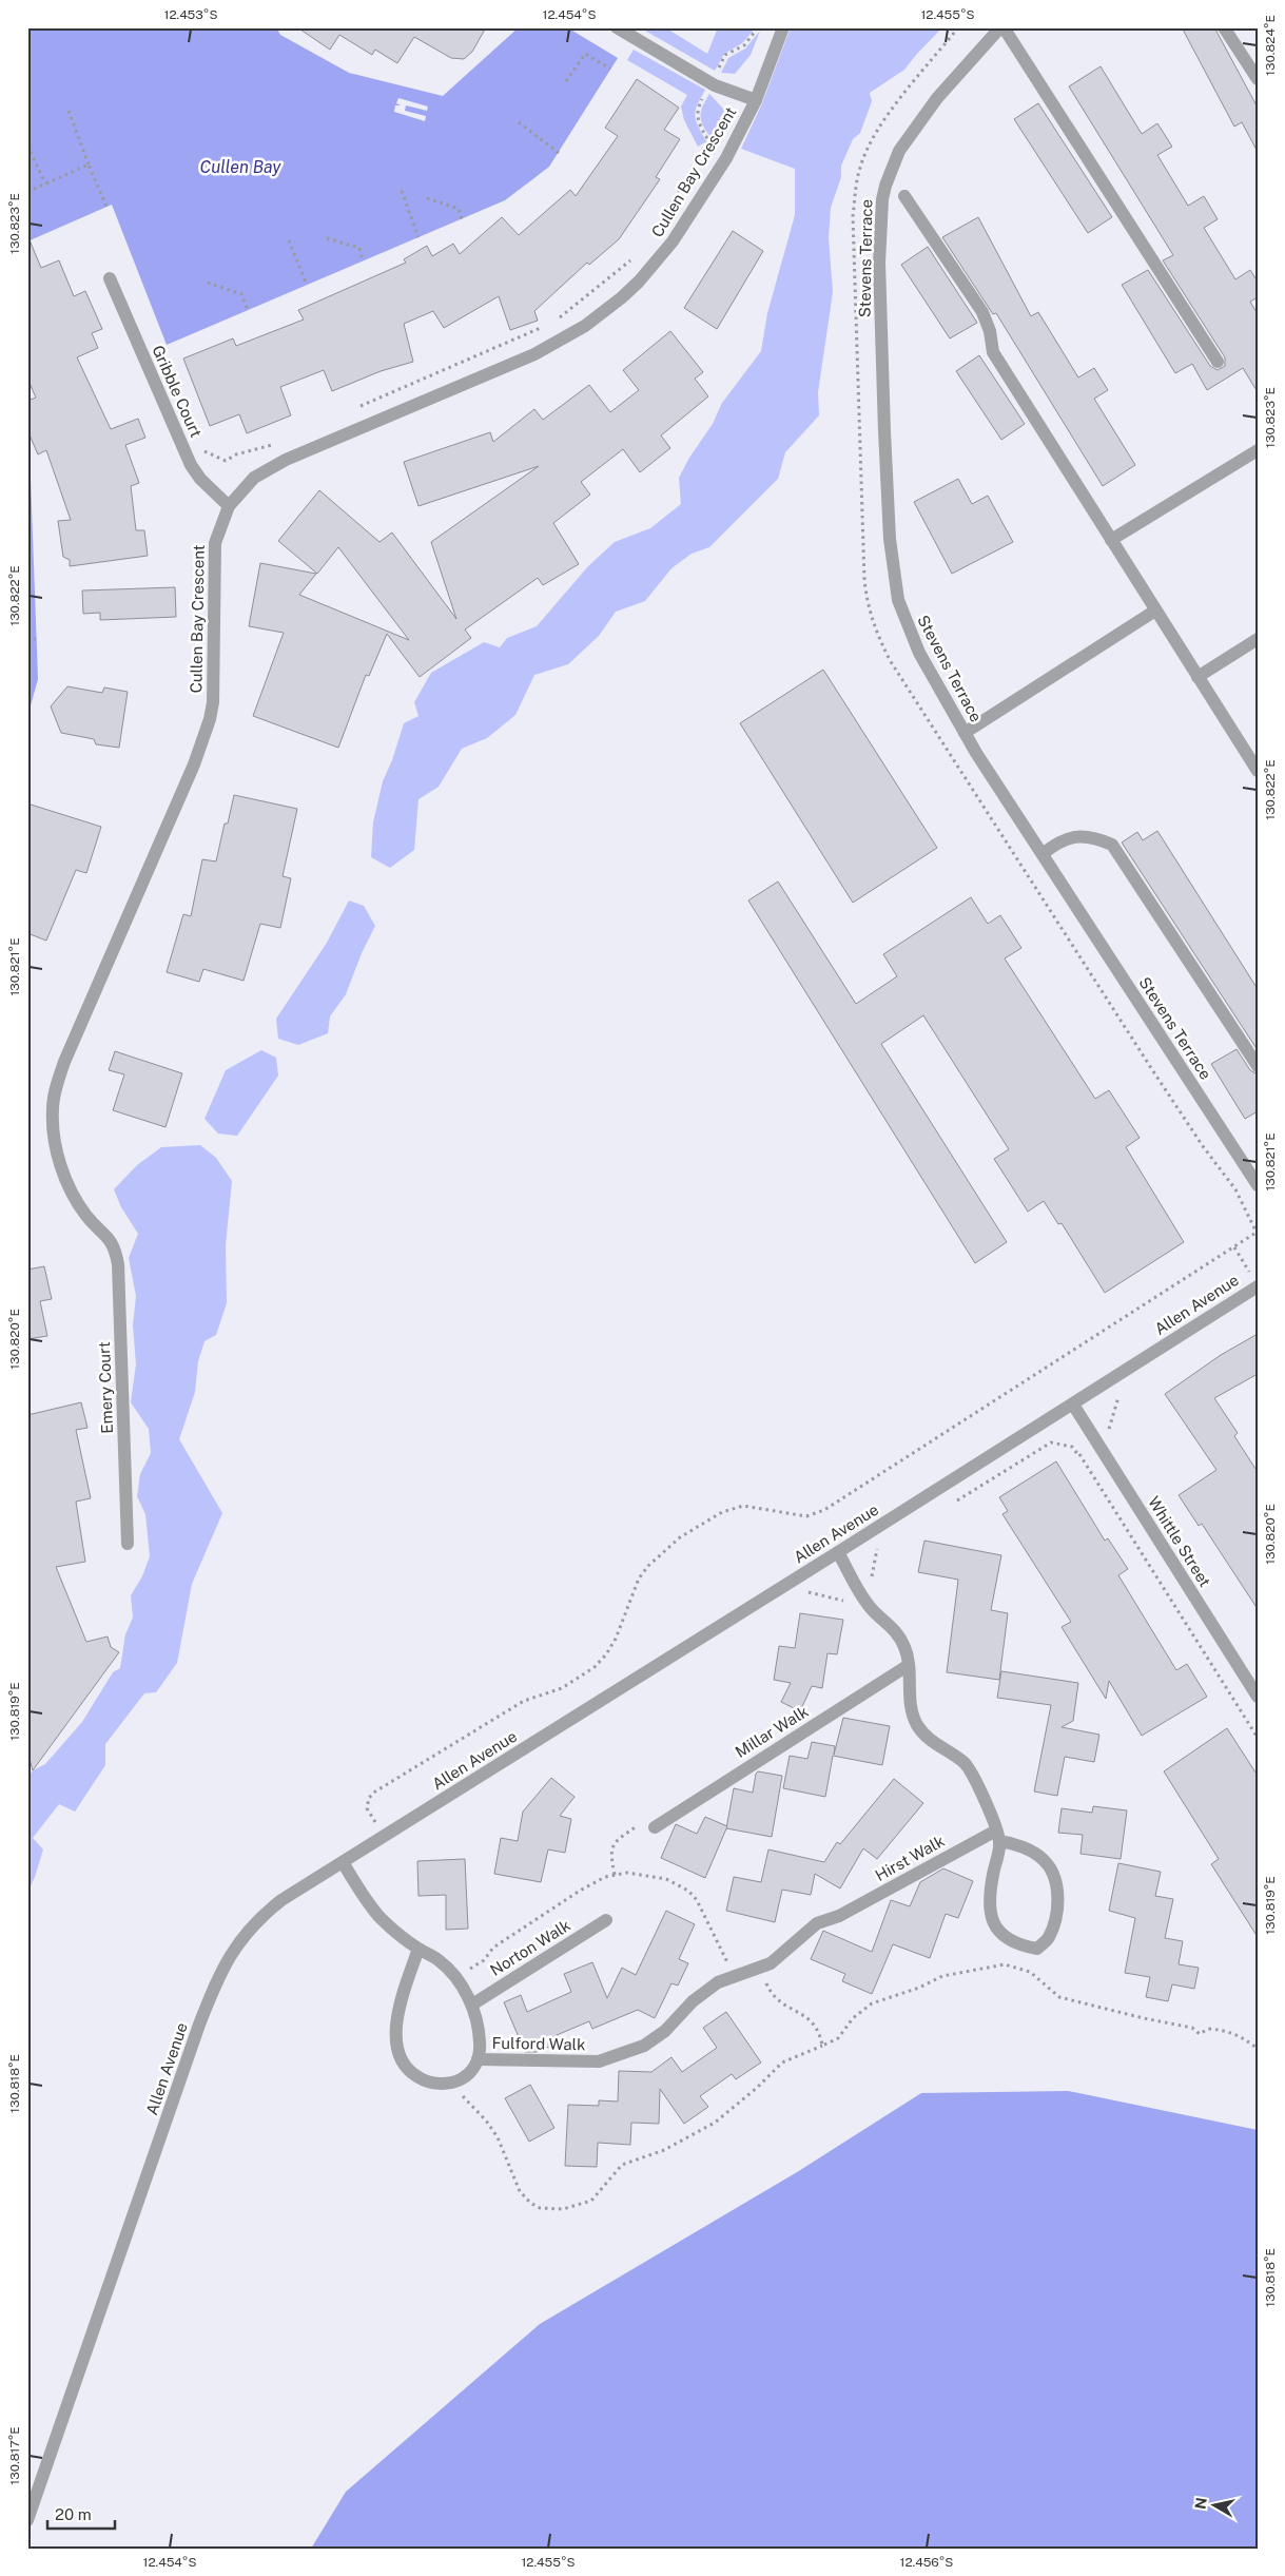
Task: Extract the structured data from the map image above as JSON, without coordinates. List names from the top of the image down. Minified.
{"streets":{"street":["Cullen Bay Crescent","Stevens Terrace","Gribble Court","Allen Avenue","Emery Court","Whittle Street","Millar Walk","Hirst Walk","Norton Walk","Fulford Walk"]},"crossings":[["Cullen Bay Crescent","Gribble Court"],["Cullen Bay Crescent","Emery Court"],["Allen Avenue","Whittle Street"],["Hirst Walk","Fulford Walk"]],"water":["Cullen Bay"],"scale_bar":"20 m","north":"left","coordinates":["12.453°S","12.454°S","12.455°S","130.824°E","130.823°E","130.822°E","130.821°E","130.820°E","130.819°E","130.818°E","130.817°E","12.456°S"]}
